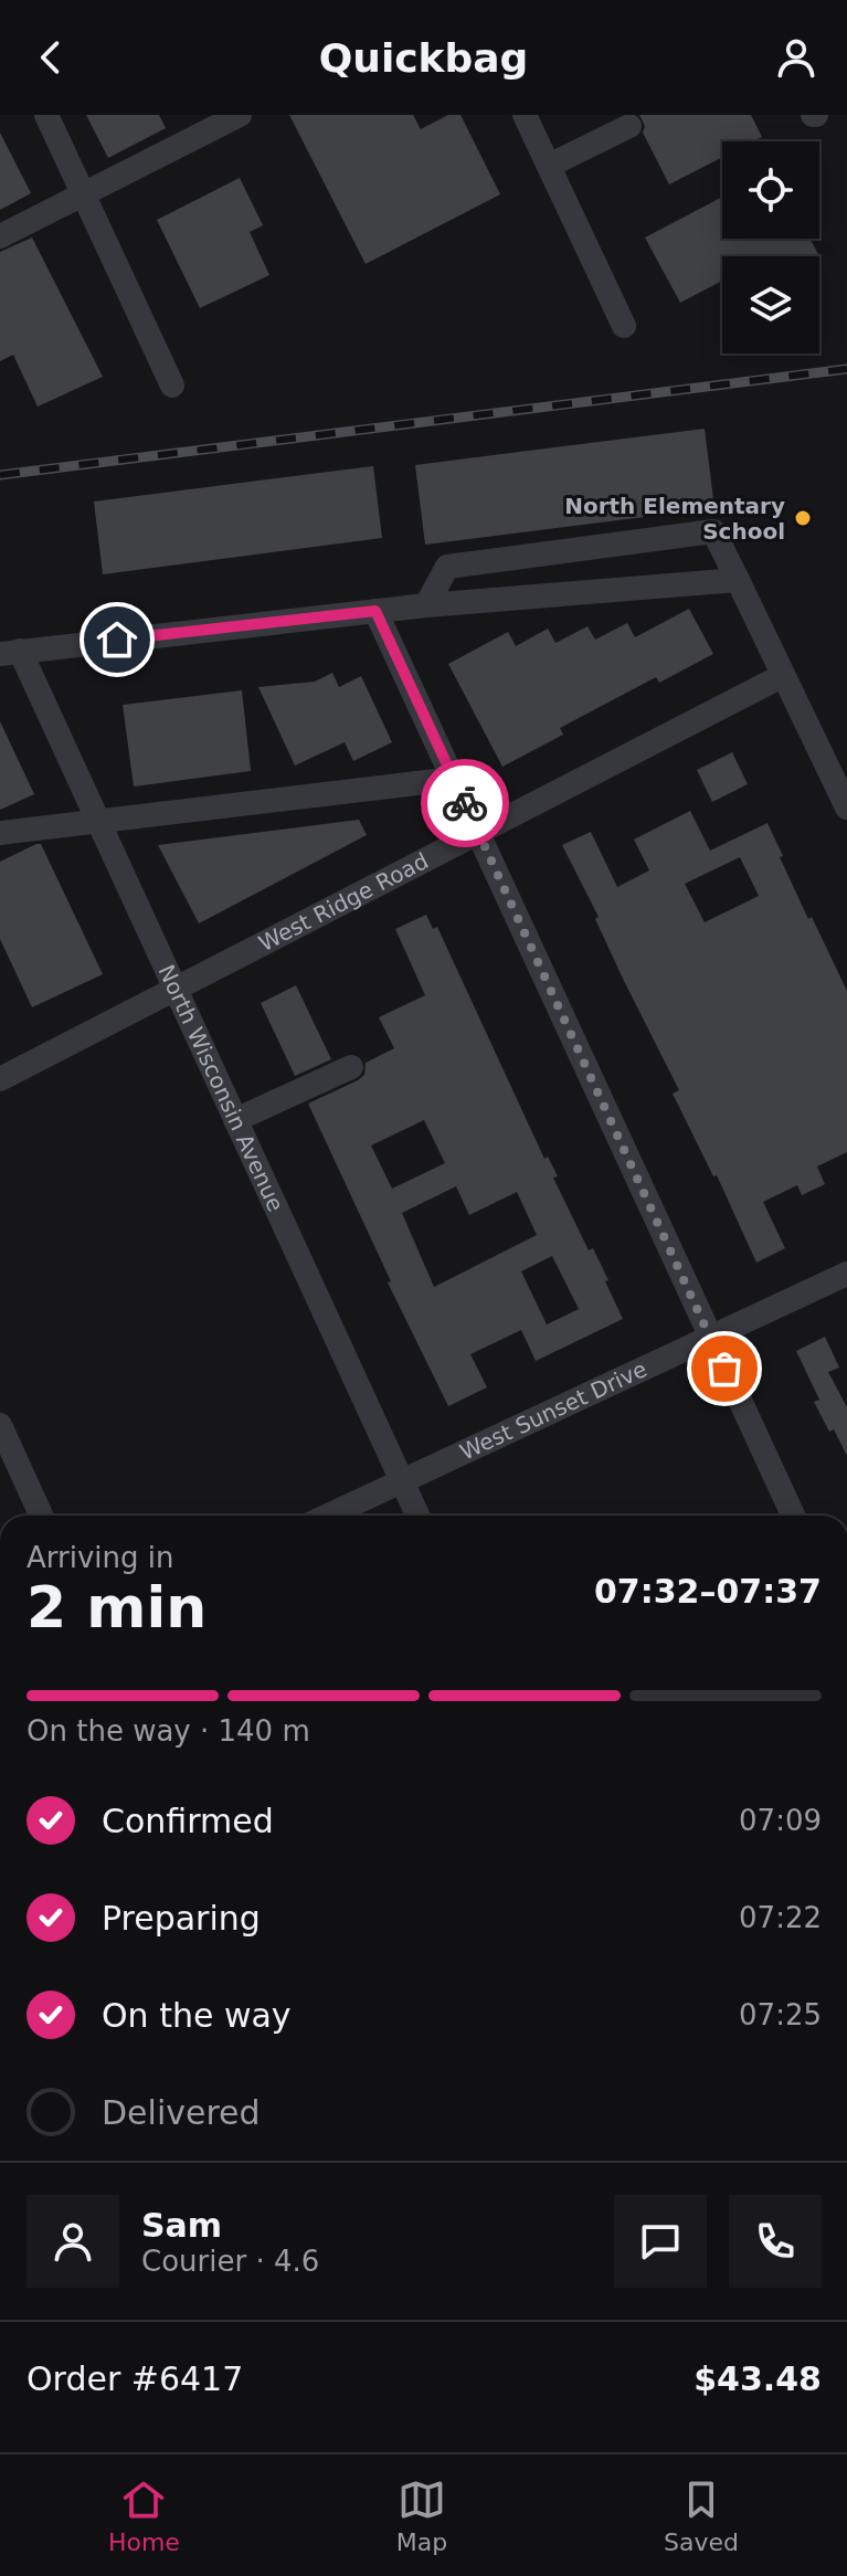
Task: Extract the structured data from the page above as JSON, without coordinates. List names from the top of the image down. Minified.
{"streets":{"street":["West Ridge Road","North Wisconsin Avenue","West Sunset Drive"]},"crossings":[["West Ridge Road","North Wisconsin Avenue"],["North Wisconsin Avenue","West Sunset Drive"]],"places":["North Elementary School"],"page":{"header":"Quickbag","heading":["2 min","Arriving in","07:32–07:37"],"panel":["Sam","Courier · 4.6","Order #6417","$43.48"],"bar":"On the way · 140 m","list":[["Confirmed","07:09"],["Preparing","07:22"],["On the way","07:25"],"Delivered"],"tabs":["Home","Map","Saved"]}}
